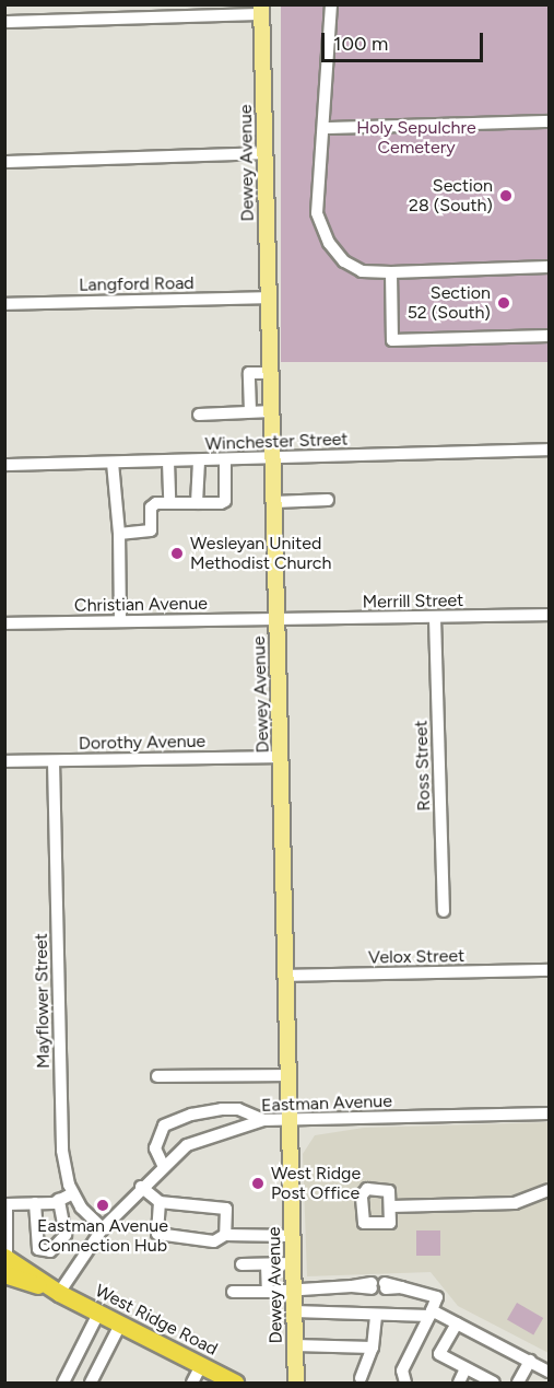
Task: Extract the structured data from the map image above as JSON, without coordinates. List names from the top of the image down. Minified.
{"streets":{"highway":["West Ridge Road"],"main road":["Dewey Avenue"],"street":["Langford Road","Winchester Street","Merrill Street","Christian Avenue","Dorothy Avenue","Ross Street","Velox Street","Mayflower Street","Eastman Avenue"]},"crossings":[["Dewey Avenue","Langford Road"],["Dewey Avenue","Winchester Street"],["Dewey Avenue","Merrill Street"],["Dewey Avenue","Christian Avenue"],["Dewey Avenue","Dorothy Avenue"],["Dewey Avenue","Velox Street"],["Dewey Avenue","Eastman Avenue"],["Merrill Street","Christian Avenue"],["Merrill Street","Ross Street"],["Dorothy Avenue","Mayflower Street"],["Mayflower Street","Eastman Avenue"],["Eastman Avenue","West Ridge Road"]],"parks":["Holy Sepulchre Cemetery"],"places":["Section 28 (South)","Section 52 (South)","Wesleyan United Methodist Church","West Ridge Post Office","Eastman Avenue Connection Hub"],"scale_bar":"100 m"}
